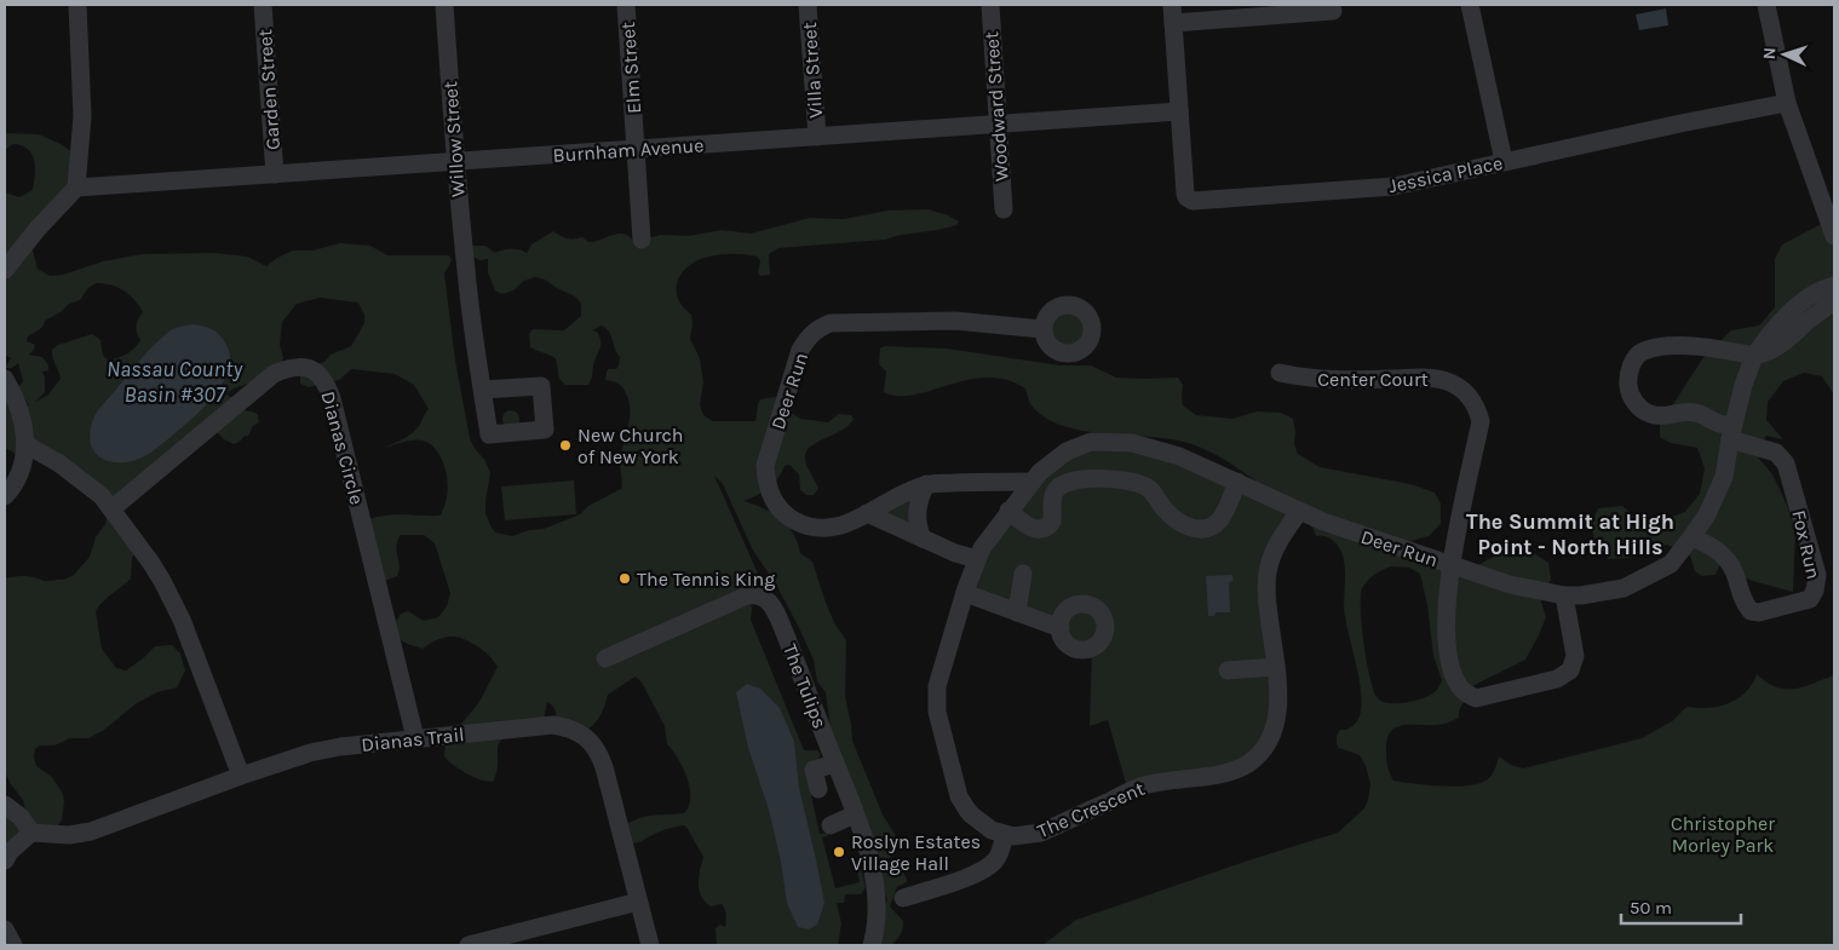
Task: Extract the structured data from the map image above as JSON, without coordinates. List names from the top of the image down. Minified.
{"streets":{"street":["Elm Street","Villa Street","Garden Street","Woodward Street","Willow Street","Burnham Avenue","Jessica Place","Center Court","Deer Run","Dianas Circle","Fox Run","The Tulips","Dianas Trail","The Crescent"]},"crossings":[["Elm Street","Burnham Avenue"],["Villa Street","Burnham Avenue"],["Garden Street","Burnham Avenue"],["Woodward Street","Burnham Avenue"],["Willow Street","Burnham Avenue"],["Burnham Avenue","Jessica Place"],["Center Court","Deer Run"],["Deer Run","Fox Run"],["Deer Run","The Crescent"],["Dianas Circle","Dianas Trail"]],"districts":["The Summit at High Point - North Hills"],"water":["Nassau County Basin #307"],"parks":["Christopher Morley Park"],"places":["New Church of New York","The Tennis King","Roslyn Estates Village Hall"],"scale_bar":"50 m","north":"left"}
